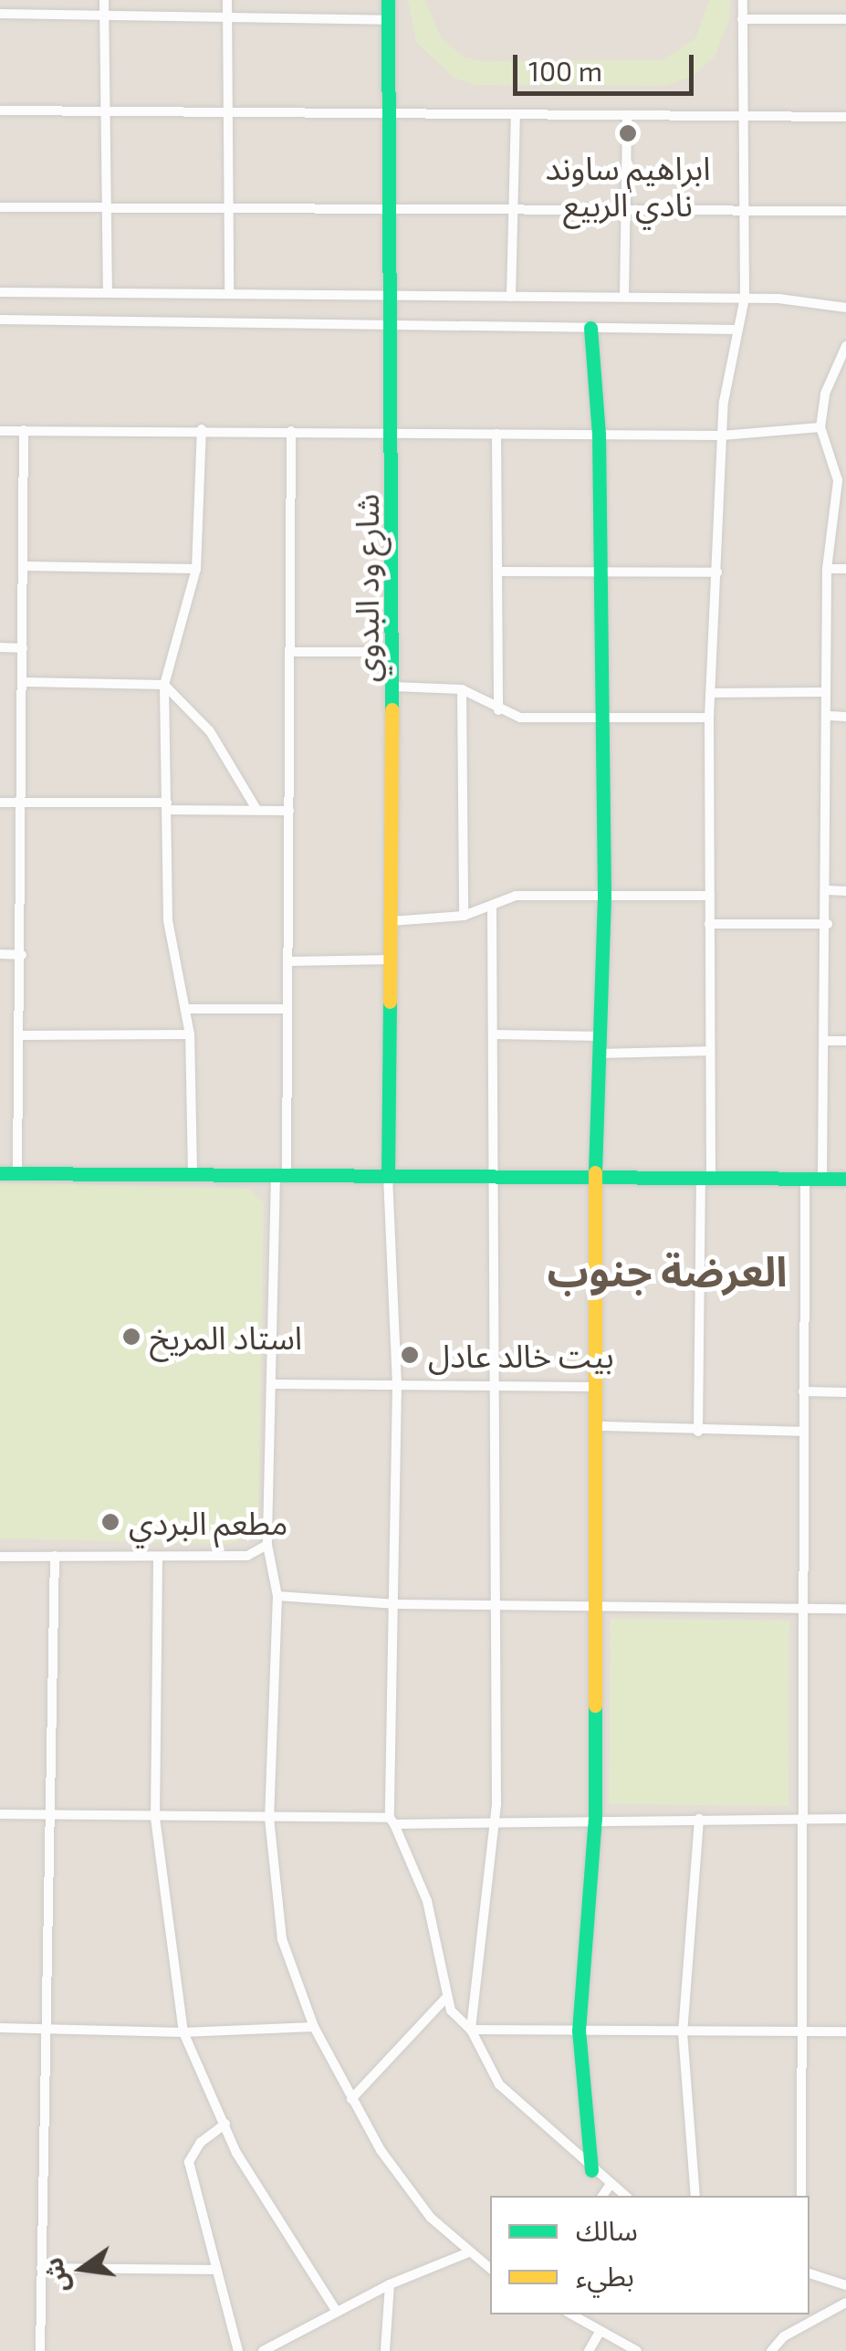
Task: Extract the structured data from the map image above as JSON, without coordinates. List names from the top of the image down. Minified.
{"streets":{"street":["شارع ود البدوي"]},"districts":["العرضة جنوب"],"places":["ابراهيم ساوند نادي الربيع","استاد المريخ","بيت خالد عادل","مطعم البردي"],"legend":["سالك","بطيء"],"scale_bar":"100 m","north":"left"}
